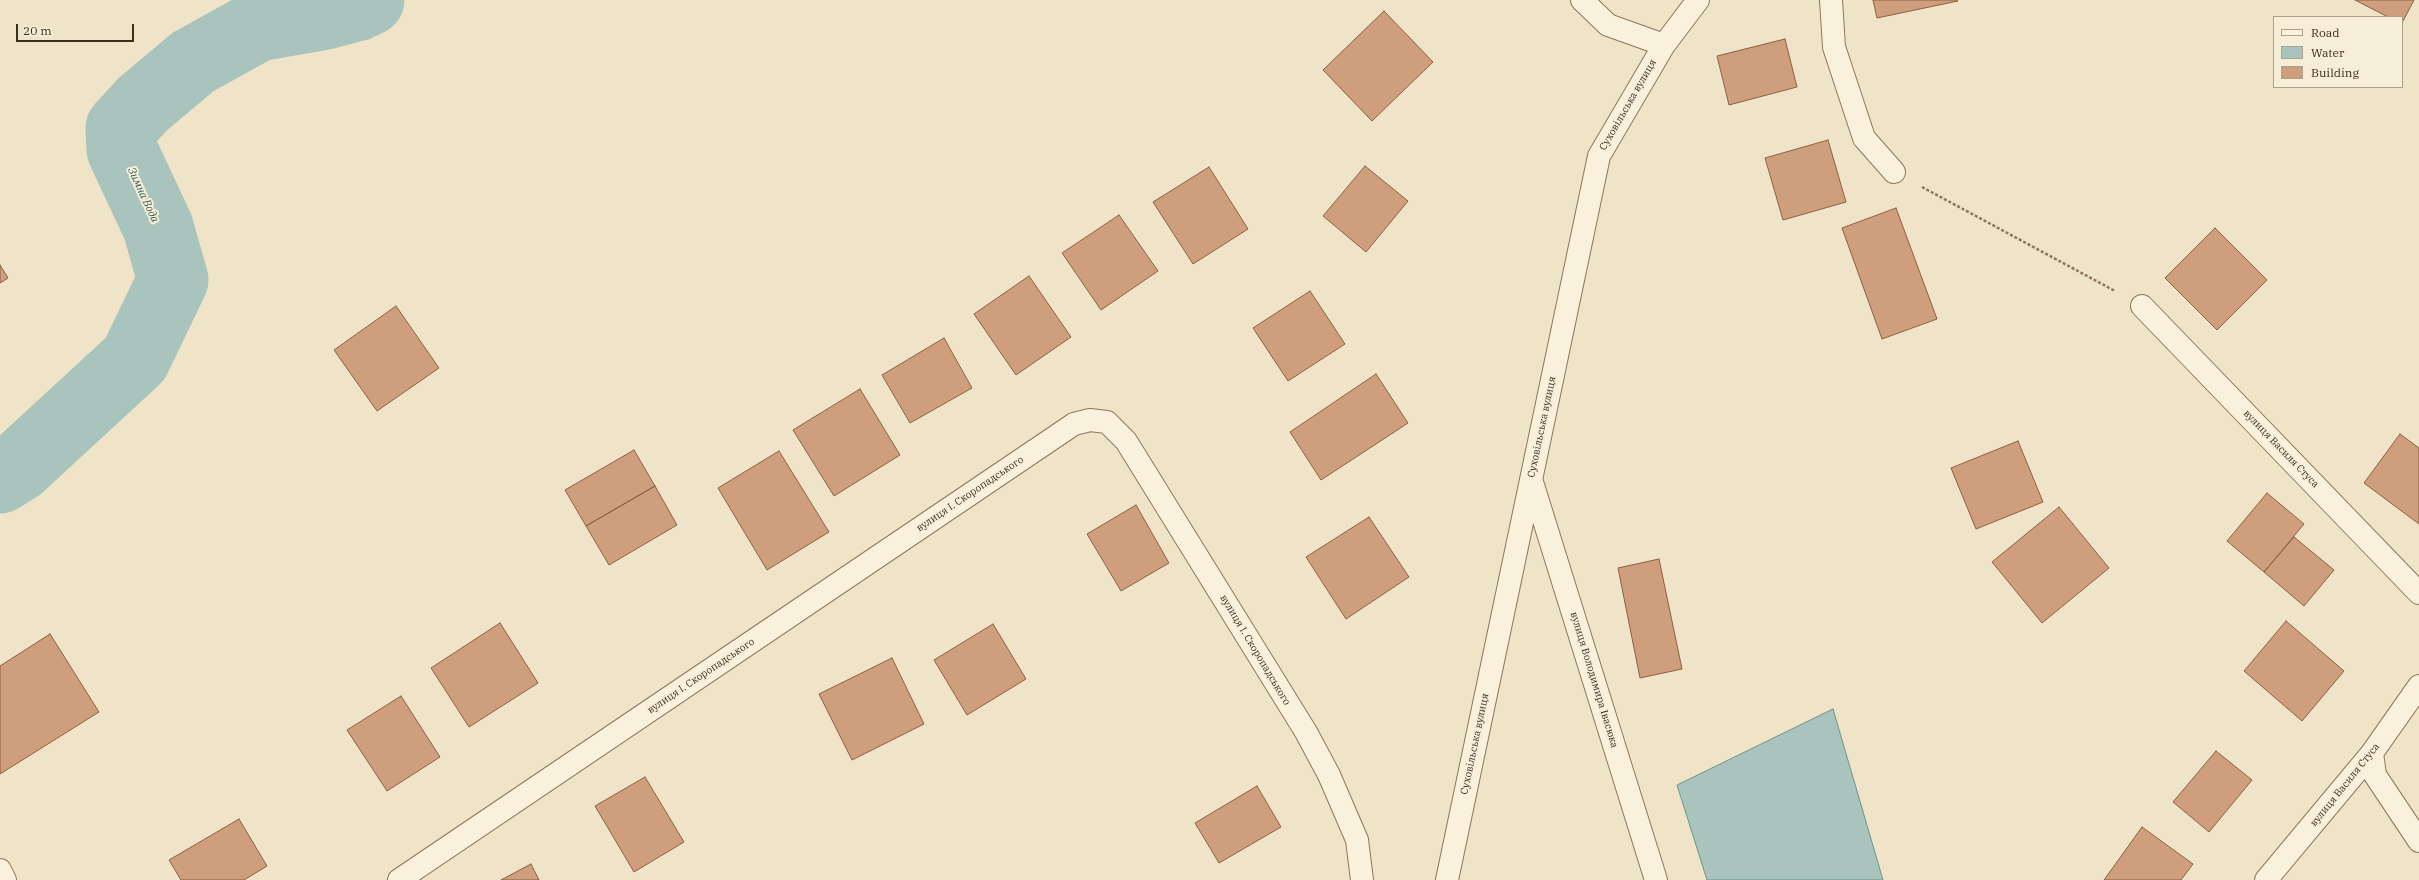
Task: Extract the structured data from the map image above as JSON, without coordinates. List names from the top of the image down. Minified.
{"streets":{"street":["Суховільська вулиця","вулиця Василя Стуса","вулиця І. Скоропадського","вулиця Володимира Івасюка"]},"crossings":[["Суховільська вулиця","вулиця Володимира Івасюка"]],"water":["Зимна Вода"],"legend":["Road","Water","Building"],"scale_bar":"20 m"}
